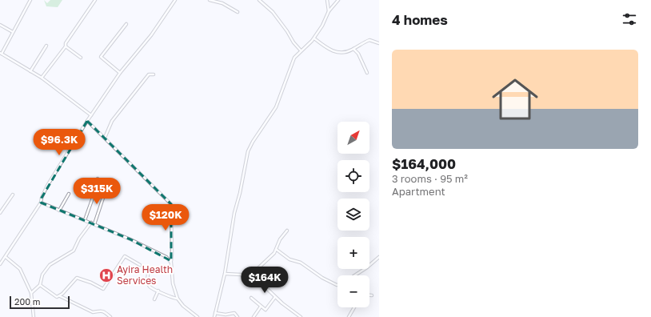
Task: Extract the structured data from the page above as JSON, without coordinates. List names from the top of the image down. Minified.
{"places":{"hospital":["Ayira Health Services"]},"scale_bar":"200 m","north":"top right","page":{"heading":"4 homes","list":[{"name":"$164,000","note":"3 rooms · 95 m² · Apartment"}],"map_buttons":["+","−"],"price":["$96.3K","$315K","$120K","$164K"],"scale":"200 m"}}
